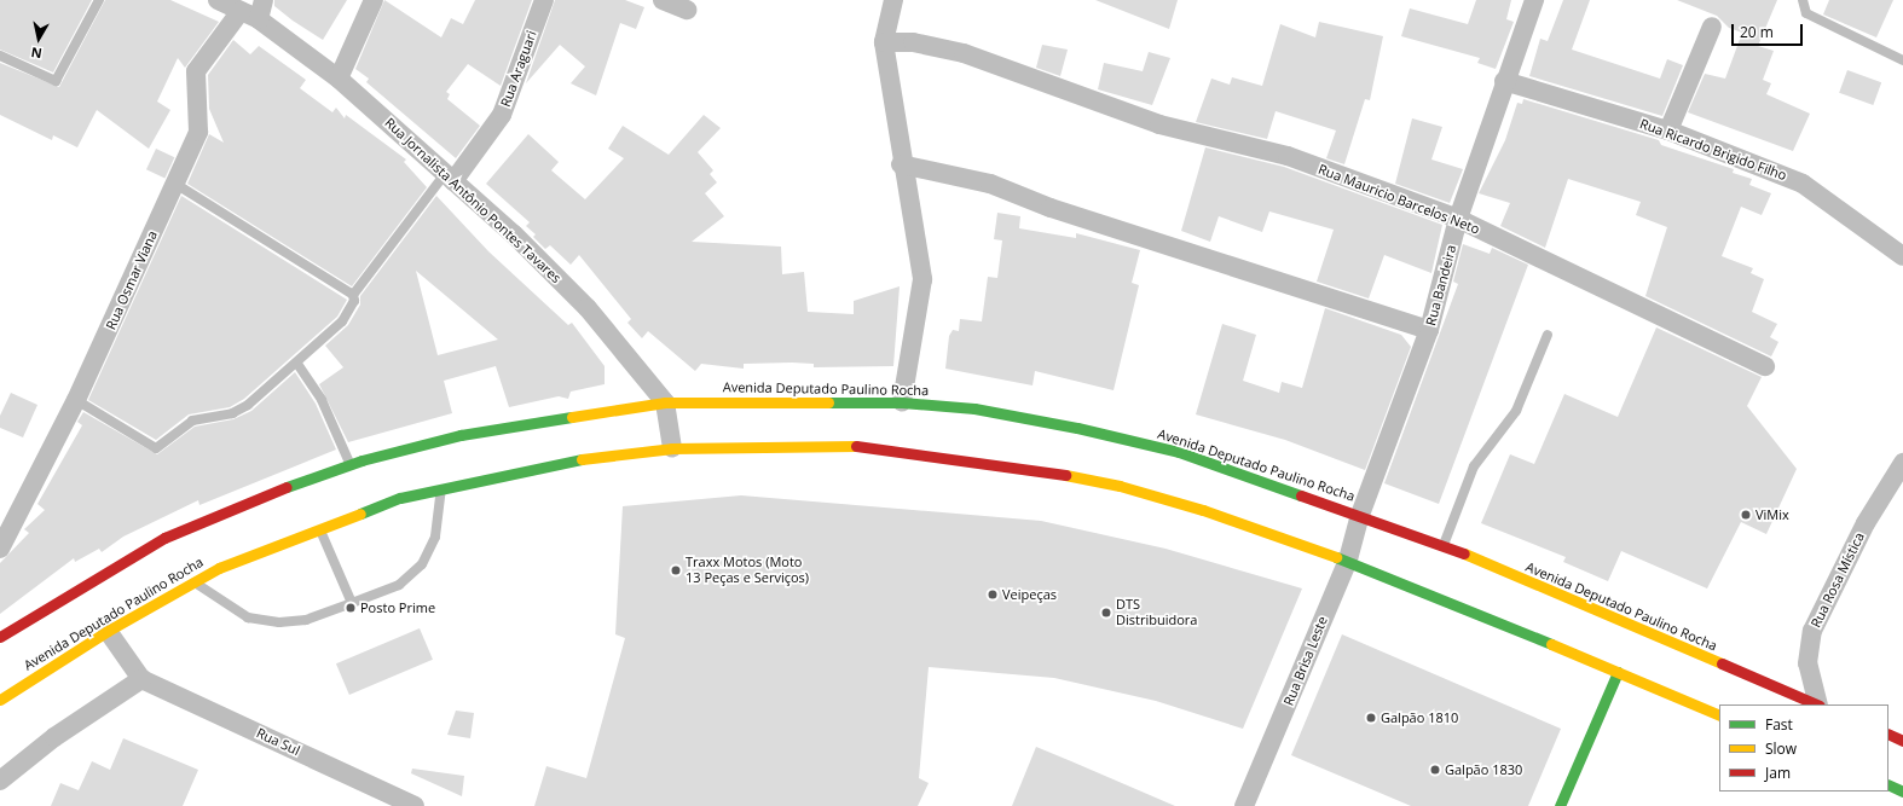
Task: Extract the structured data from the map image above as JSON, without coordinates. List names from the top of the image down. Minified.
{"streets":{"main road":["Avenida Deputado Paulino Rocha"],"street":["Rua Araguari","Rua Ricardo Brigido Filho","Rua Mauricio Barcelos Neto","Rua Jornalista Antônio Pontes Tavares","Rua Osmar Viana","Rua Bandeira","Rua Rosa Mística","Rua Brisa Leste","Rua Sul"]},"crossings":[["Rua Araguari","Rua Jornalista Antônio Pontes Tavares"],["Rua Ricardo Brigido Filho","Rua Bandeira"],["Rua Mauricio Barcelos Neto","Rua Bandeira"],["Rua Jornalista Antônio Pontes Tavares","Rua Osmar Viana"],["Rua Jornalista Antônio Pontes Tavares","Avenida Deputado Paulino Rocha"],["Rua Bandeira","Avenida Deputado Paulino Rocha"],["Rua Bandeira","Rua Brisa Leste"],["Avenida Deputado Paulino Rocha","Rua Brisa Leste"]],"places":["ViMix","Traxx Motos (Moto 13 Peças e Serviços)","Veipeças","Posto Prime","DTS Distribuidora","Galpão 1810","Galpão 1830"],"legend":["Fast","Slow","Jam"],"scale_bar":"20 m","north":"bottom"}
